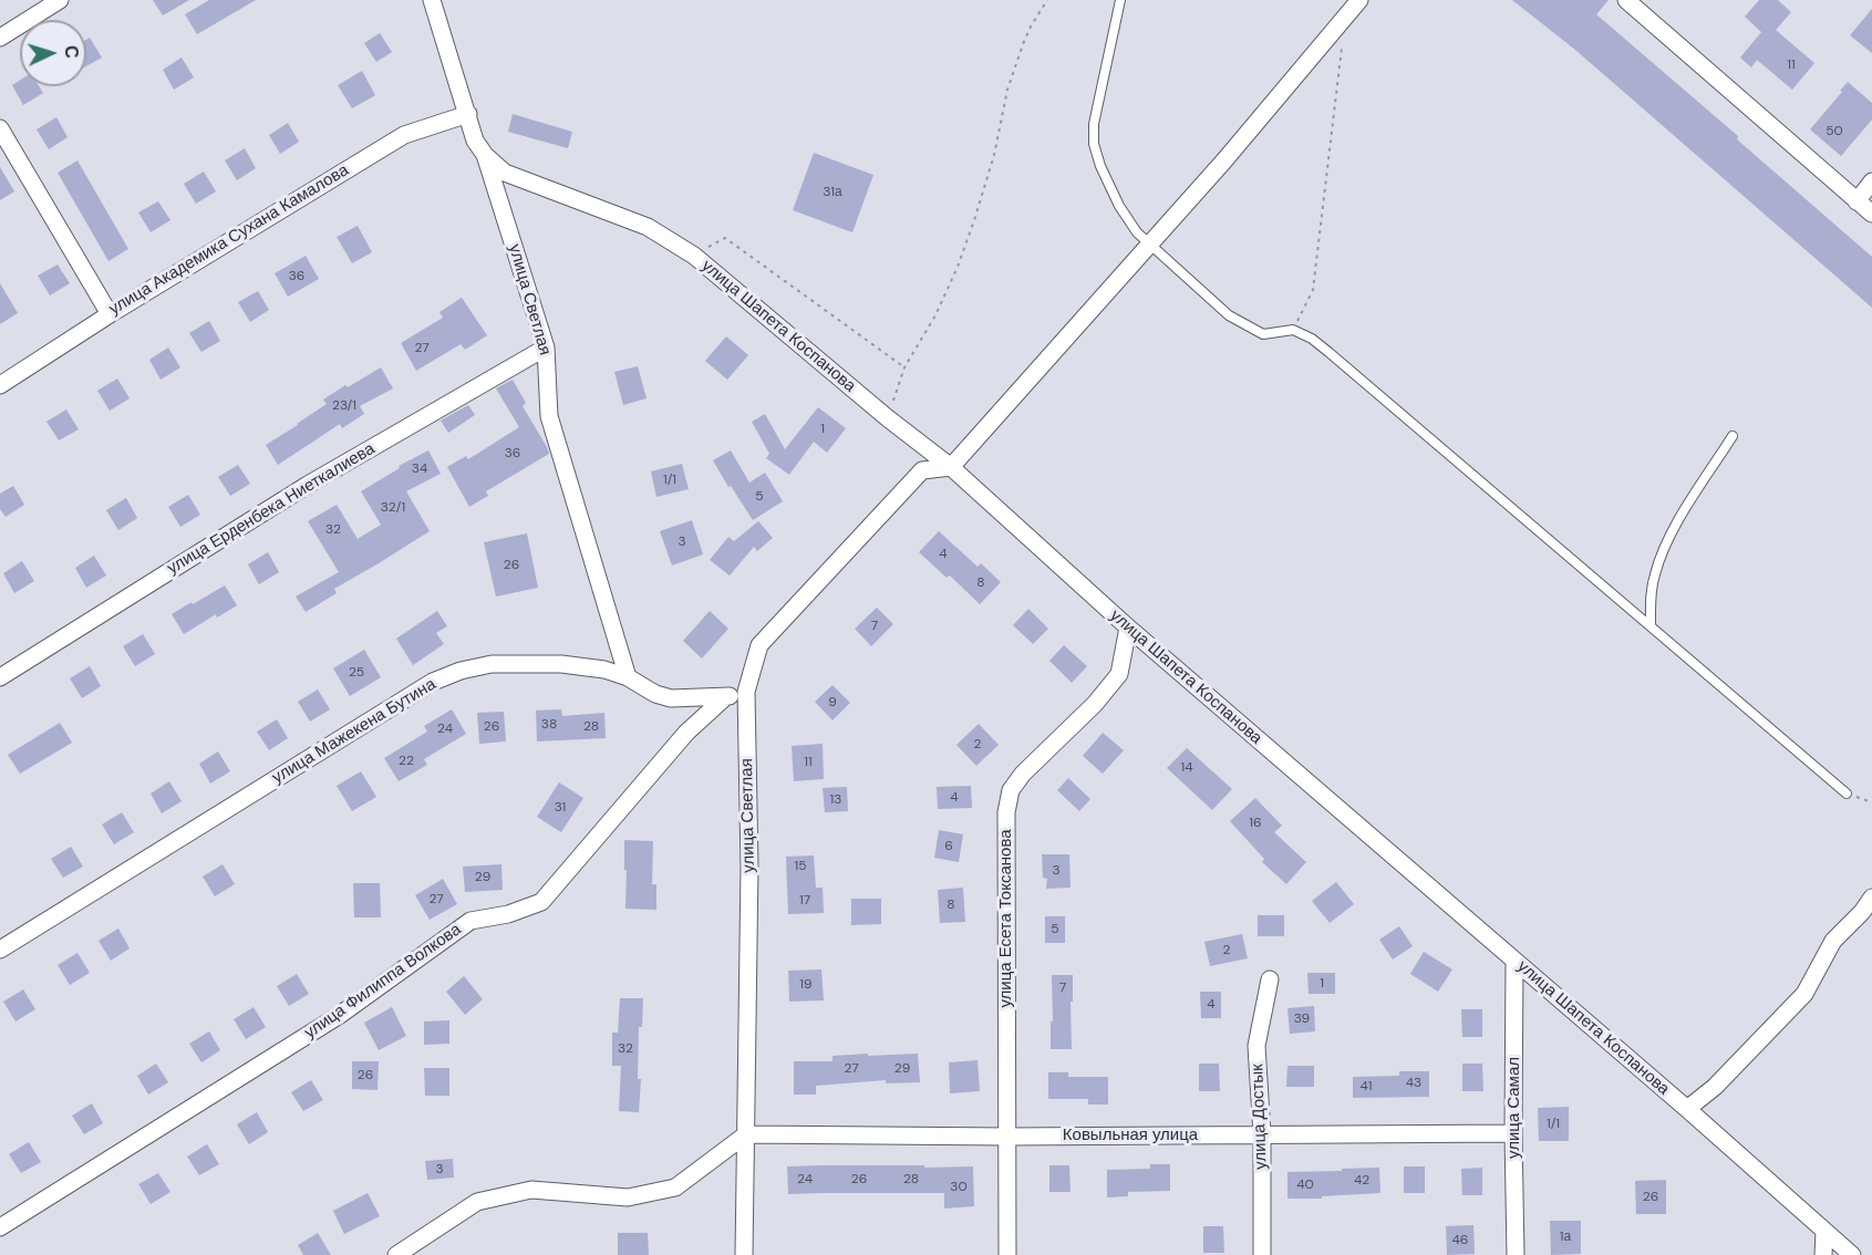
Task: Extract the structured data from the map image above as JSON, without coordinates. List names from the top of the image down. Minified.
{"streets":{"street":["улица Академика Сухана Камалова","улица Светлая","улица Шапета Коспанова","улица Ерденбека Ниеткалиева","улица Мажекена Бутина","улица Есета Токсанова","улица Филиппа Волкова","улица Самал","улица Достык","Ковыльная улица"]},"crossings":[["улица Академика Сухана Камалова","улица Светлая"],["улица Светлая","улица Шапета Коспанова"],["улица Светлая","улица Ерденбека Ниеткалиева"],["улица Светлая","улица Мажекена Бутина"],["улица Светлая","Ковыльная улица"],["улица Шапета Коспанова","улица Есета Токсанова"],["улица Шапета Коспанова","улица Самал"],["улица Мажекена Бутина","улица Филиппа Волкова"],["улица Есета Токсанова","Ковыльная улица"],["улица Самал","Ковыльная улица"],["улица Достык","Ковыльная улица"]],"house_numbers":["11","50","31а","36","27","23/1","1","36","34","1/1","5","32/1","32","3","4","26","8","7","25","9","38","26","28","24","2","22","11","14","4","13","31","16","6","15","3","29","27","17","8","5","2","1","19","7","4","39","32","27","29","26","43","41","1/1","3","24","26","28","42","40","30","26","1а","46"],"north":"right"}
